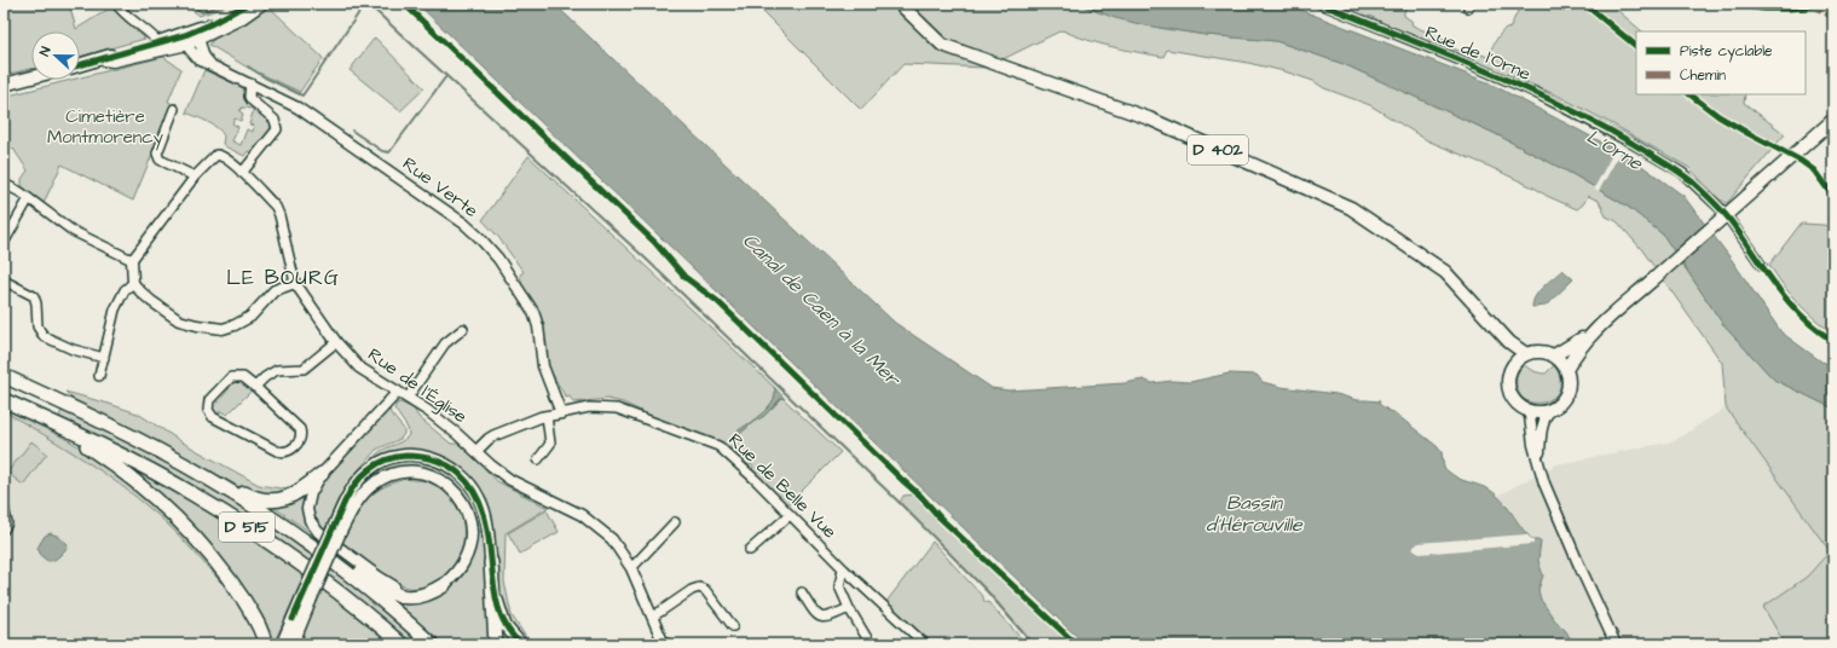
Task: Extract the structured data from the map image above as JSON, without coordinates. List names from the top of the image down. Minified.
{"streets":{"highway":["D 515"],"main road":["D 402"],"street":["Rue de l'Orne","Rue Verte","Rue de l'Église","Rue de Belle Vue"]},"crossings":[["Rue Verte","Rue de Belle Vue"],["Rue de l'Église","Rue de Belle Vue"]],"districts":["LE BOURG"],"water":["L'Orne","Canal de Caen à la Mer","Bassin d'Hérouville"],"parks":["Cimetière Montmorency"],"legend":["Piste cyclable","Chemin"],"north":"left"}
